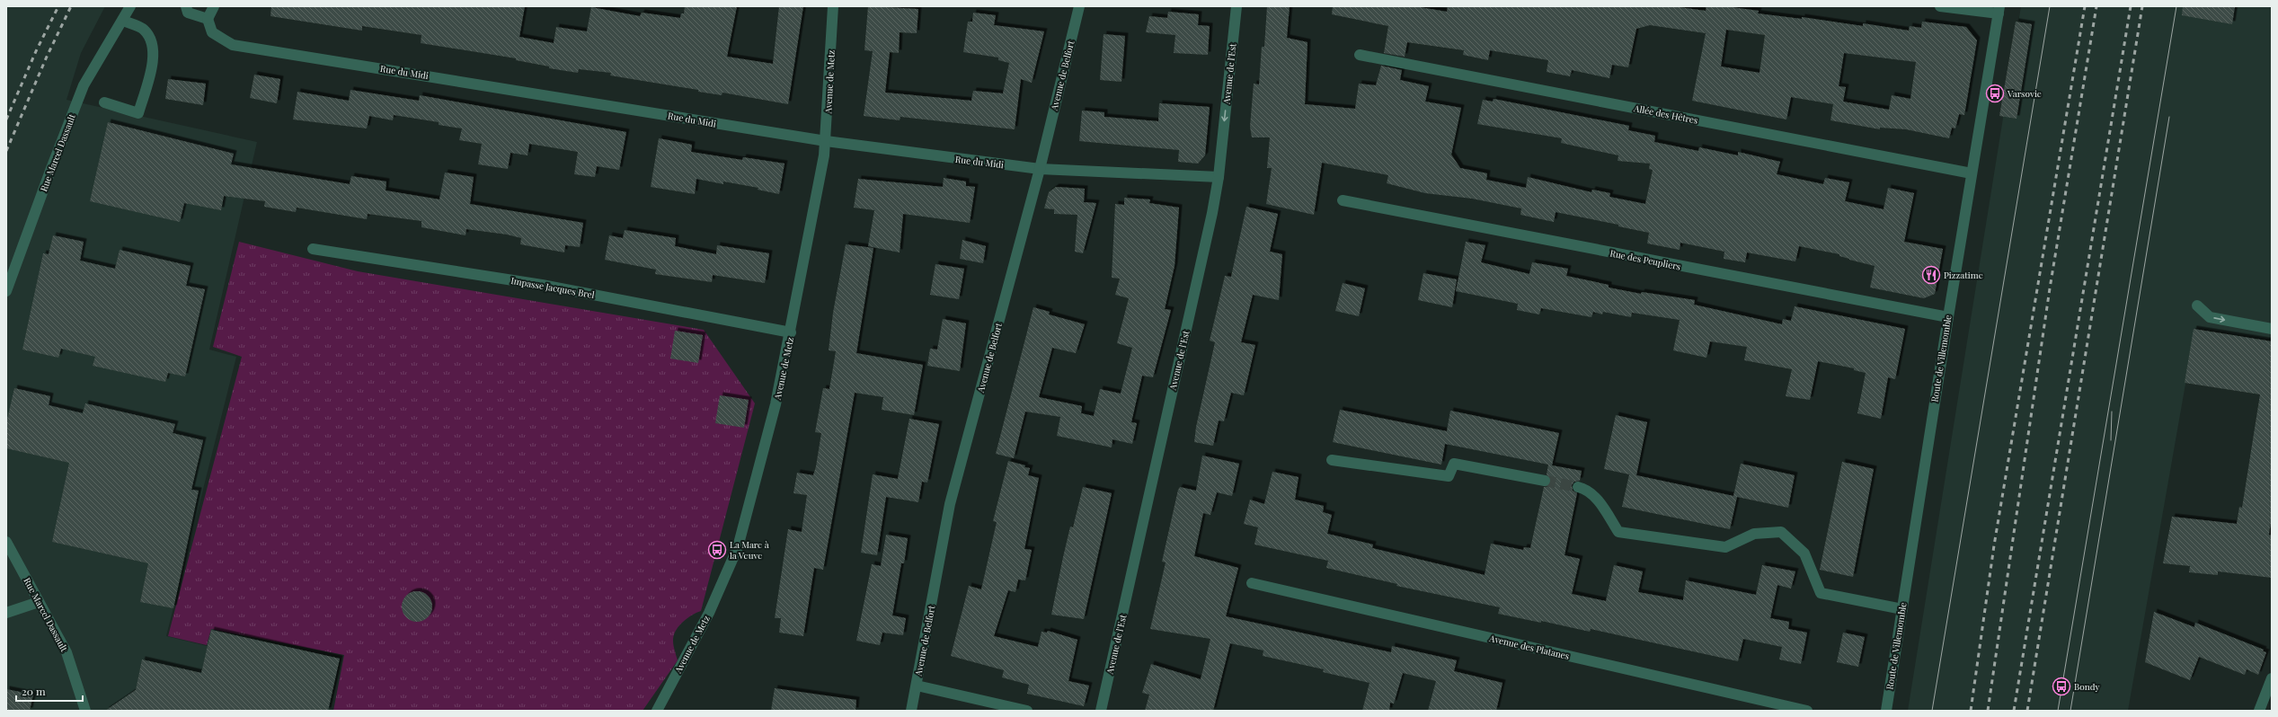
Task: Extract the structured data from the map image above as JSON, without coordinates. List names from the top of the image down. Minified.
{"streets":{"street":["Rue du Midi","Avenue de l'Est","Avenue de Belfort","Avenue de Metz","Allée des Hêtres","Rue Marcel Dassault","Rue des Peupliers","Impasse Jacques Brel","Route de Villemomble","Avenue des Platanes"]},"crossings":[["Rue du Midi","Avenue de l'Est"],["Rue du Midi","Avenue de Belfort"],["Rue du Midi","Avenue de Metz"],["Avenue de Metz","Impasse Jacques Brel"],["Allée des Hêtres","Route de Villemomble"],["Rue des Peupliers","Route de Villemomble"]],"places":{"bus stop":["Varsovie","La Mare à la Veuve","Bondy"],"restaurant":["Pizzatime"]},"scale_bar":"20 m"}
